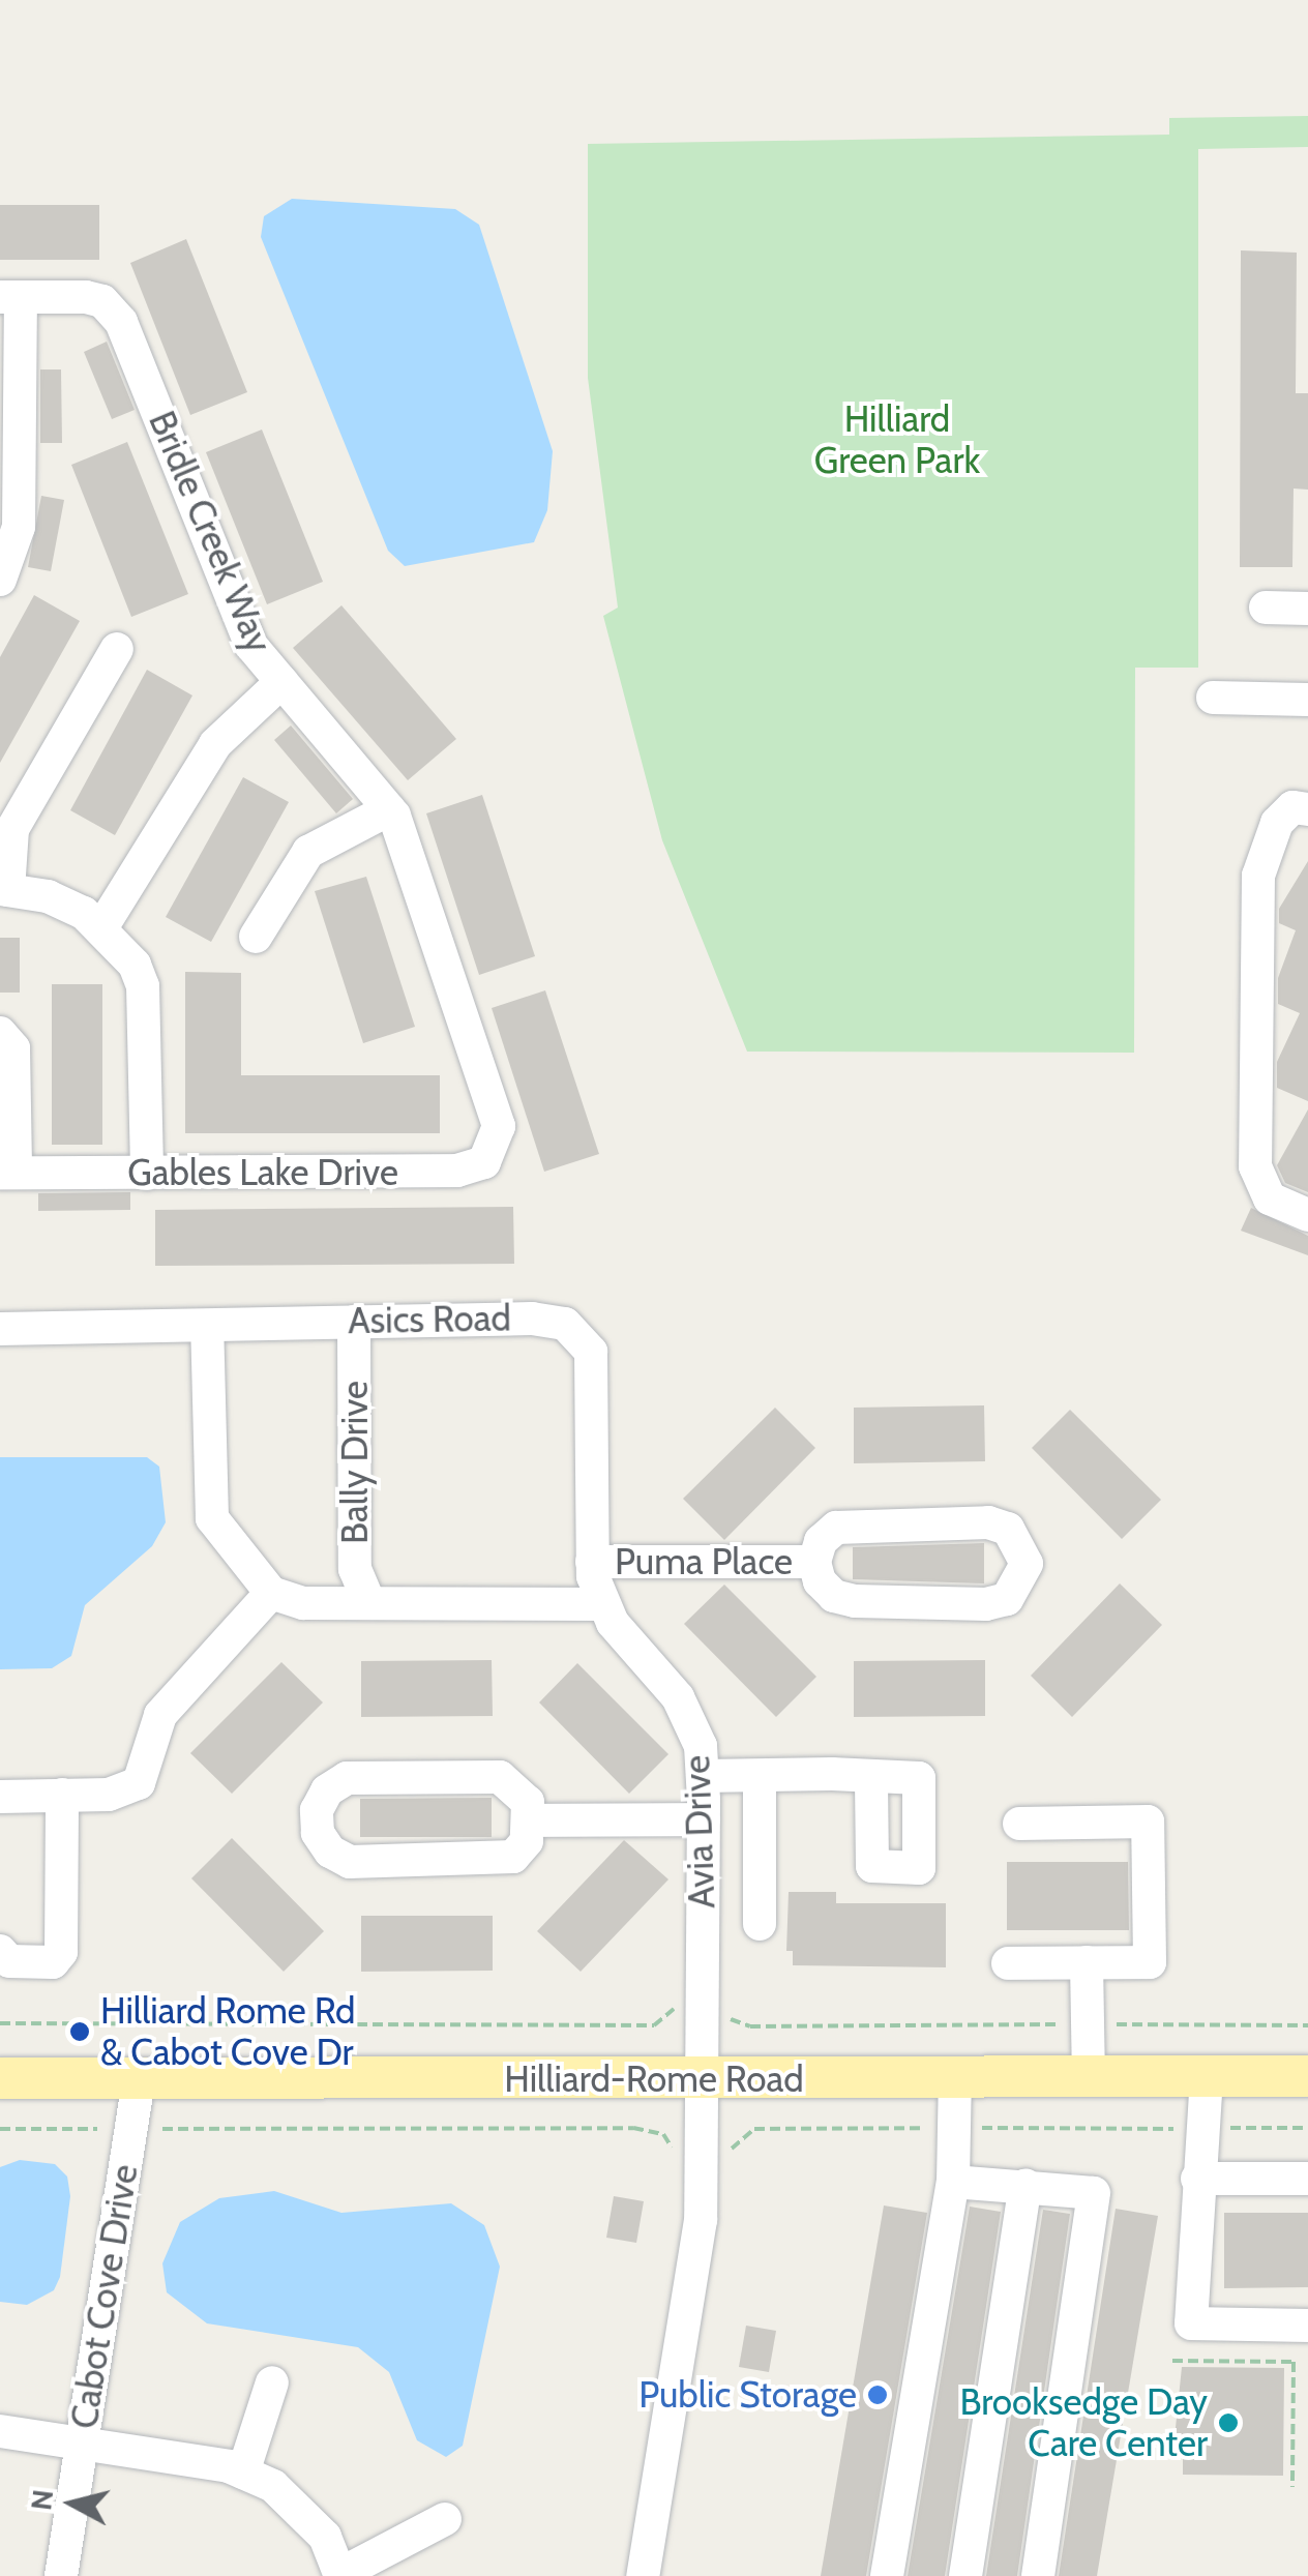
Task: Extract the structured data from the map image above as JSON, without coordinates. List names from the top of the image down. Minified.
{"streets":{"main road":["Hilliard-Rome Road"],"street":["Bridle Creek Way","Gables Lake Drive","Asics Road","Bally Drive","Puma Place","Avia Drive","Cabot Cove Drive"]},"crossings":[["Bridle Creek Way","Gables Lake Drive"],["Asics Road","Bally Drive"],["Asics Road","Puma Place"],["Asics Road","Avia Drive"],["Avia Drive","Hilliard-Rome Road"],["Hilliard-Rome Road","Cabot Cove Drive"]],"parks":["Hilliard Green Park"],"places":["Hilliard Rome Rd & Cabot Cove Dr","Public Storage","Brooksedge Day Care Center"],"north":"left"}
